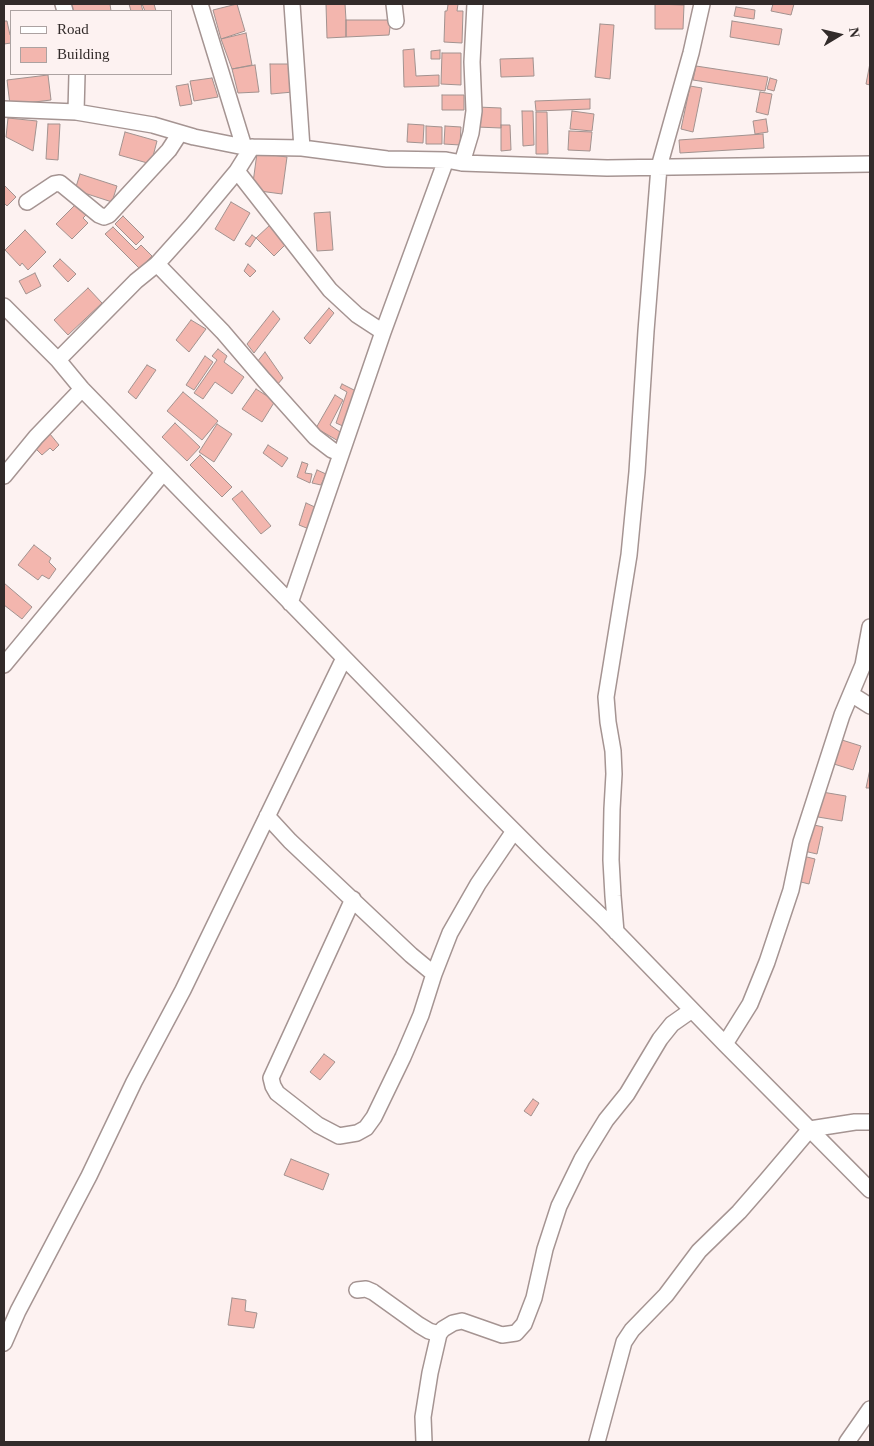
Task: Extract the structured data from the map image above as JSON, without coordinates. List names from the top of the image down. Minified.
{"legend":["Road","Building"],"north":"right"}
